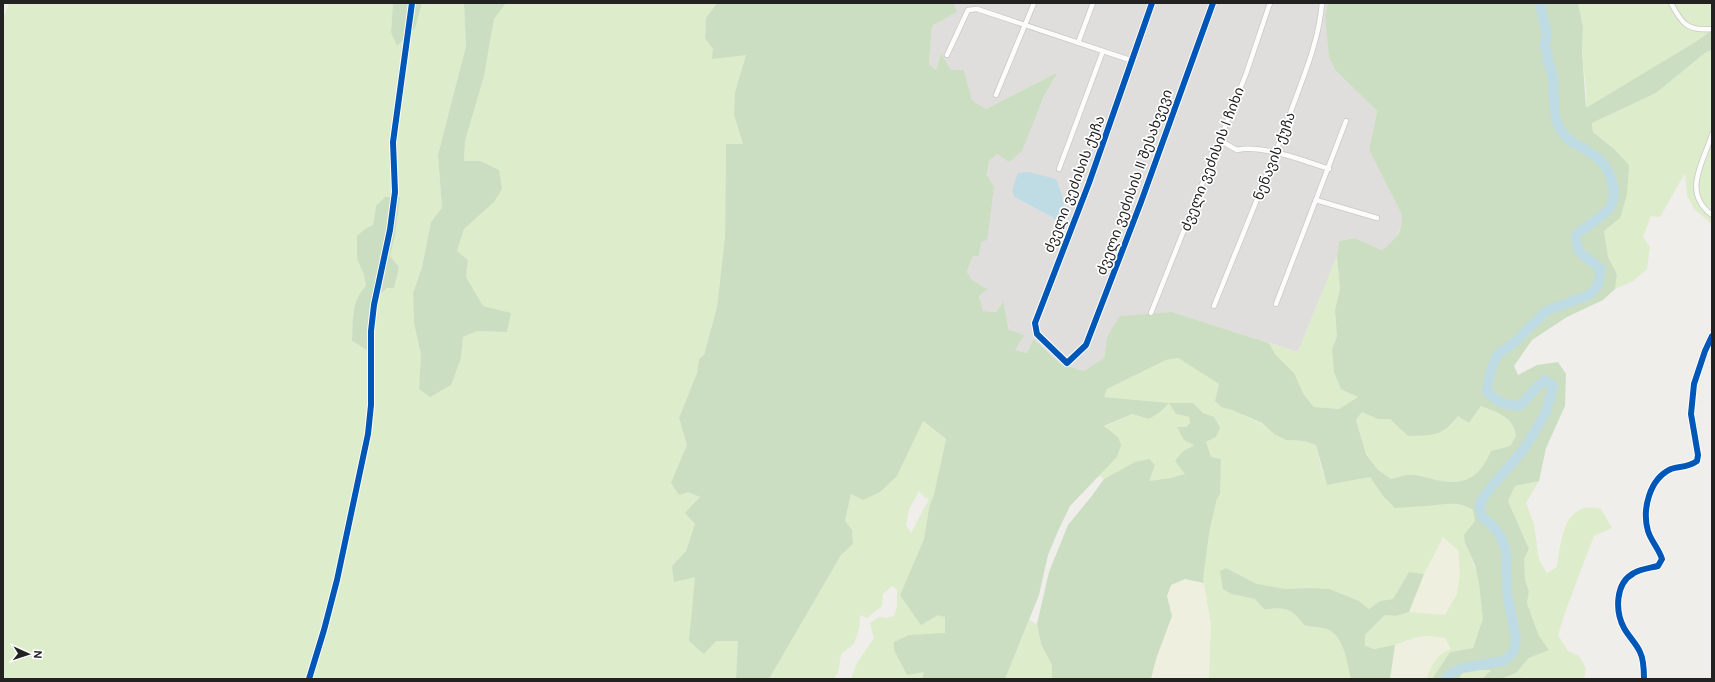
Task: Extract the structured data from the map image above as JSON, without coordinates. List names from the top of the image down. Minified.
{"streets":{"street":["ნენავის ქუჩა","ძველი ვეძისის I ჩიხი","ძველი ვეძისის II შესახვევი","ძველი ვეძისის ქუჩა"]},"crossings":[["ძველი ვეძისის II შესახვევი","ძველი ვეძისის ქუჩა"]],"north":"right"}
